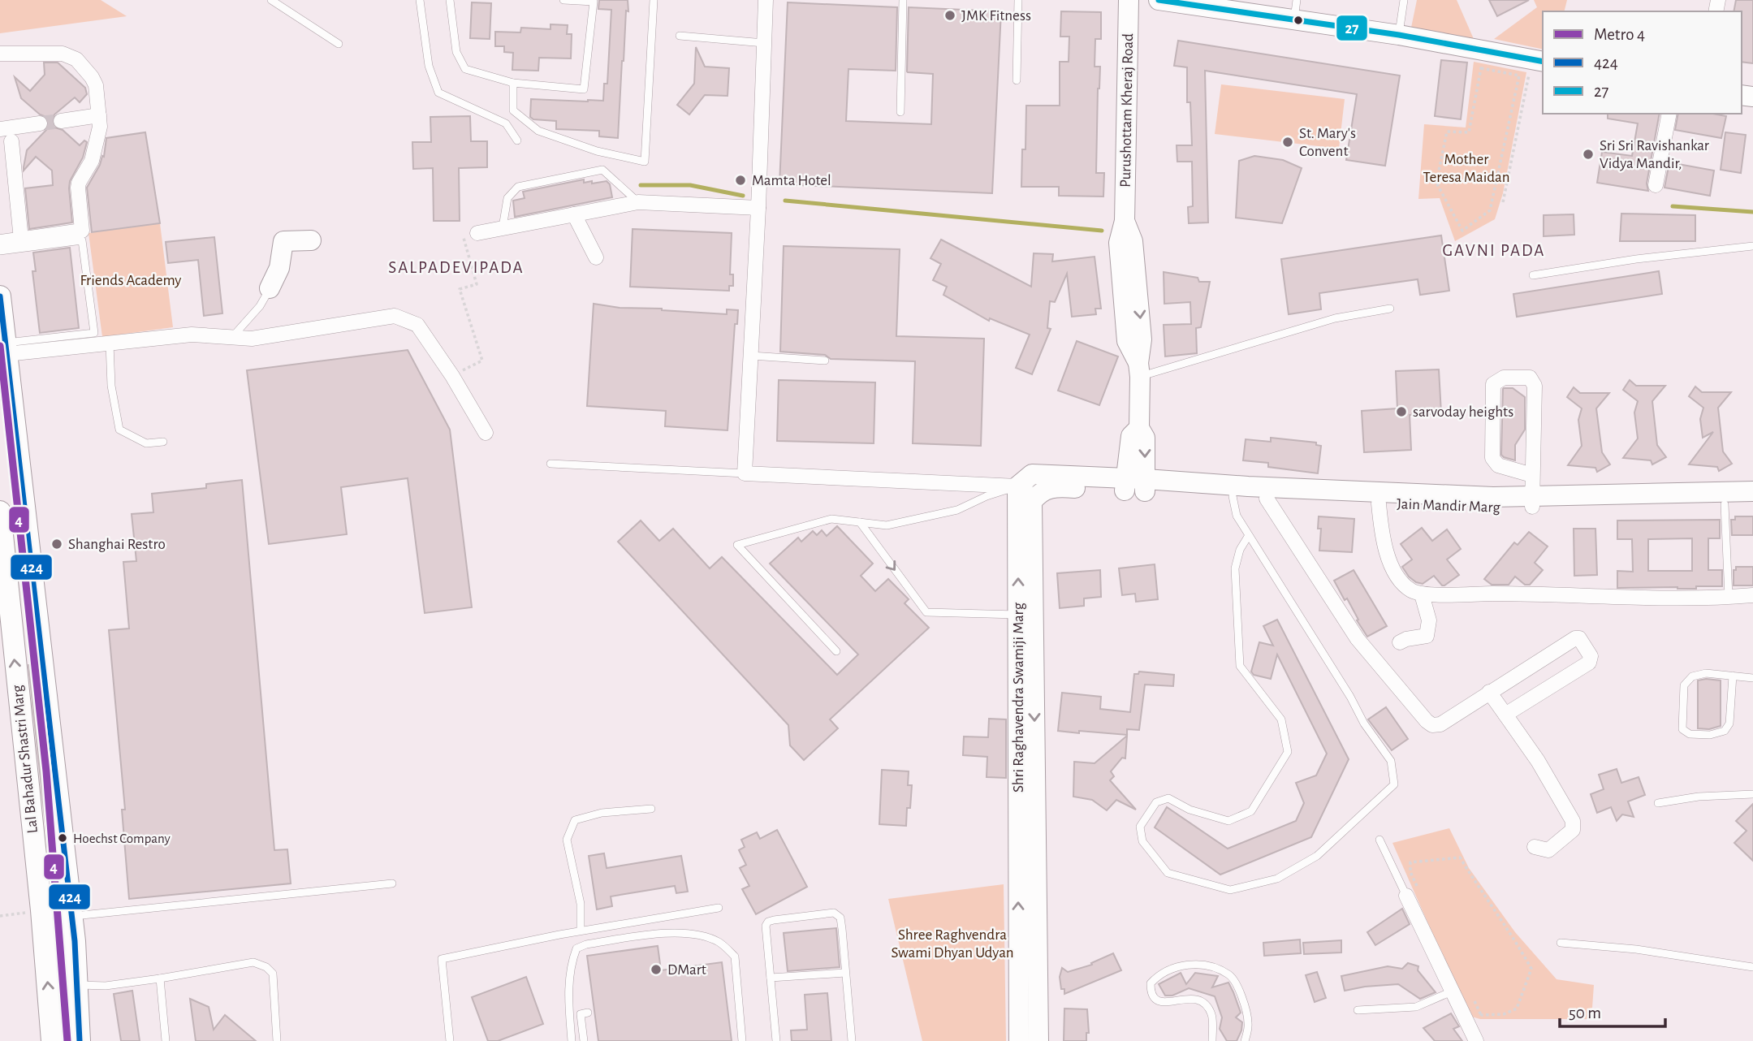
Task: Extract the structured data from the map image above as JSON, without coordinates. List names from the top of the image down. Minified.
{"streets":{"main road":["Lal Bahadur Shastri Marg"],"street":["Purushottam Kheraj Road","Jain Mandir Marg","Shri Raghavendra Swamiji Marg"]},"crossings":[["Purushottam Kheraj Road","Jain Mandir Marg"]],"districts":["GAVNI PADA","SALPADEVIPADA"],"parks":["Mother Teresa Maidan","Friends Academy","Shree Raghvendra Swami Dhyan Udyan"],"places":["JMK Fitness","St. Mary's Convent","Sri Sri Ravishankar Vidya Mandir,","Mamta Hotel","sarvoday heights","Shanghai Restro","Hoechst Company","DMart"],"lines":["transit line 27","transit line 424","metro line 4"],"legend":["Metro 4","424","27"],"scale_bar":"50 m"}
